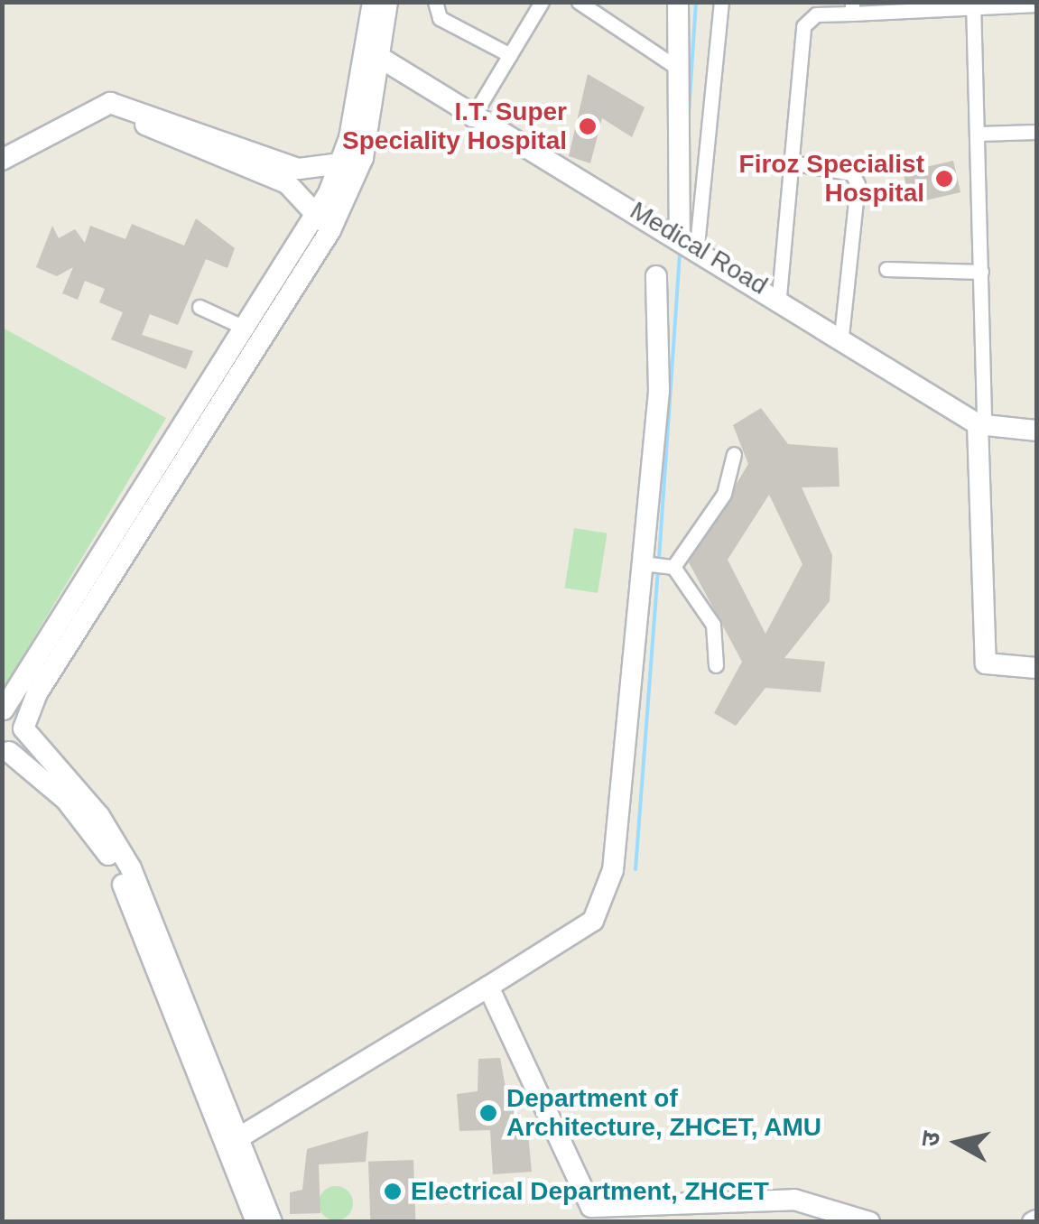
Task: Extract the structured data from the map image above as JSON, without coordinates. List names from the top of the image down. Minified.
{"streets":{"street":["Medical Road"]},"places":["I.T. Super Speciality Hospital","Firoz Specialist Hospital","Department of Architecture, ZHCET, AMU","Electrical Department, ZHCET"],"north":"left"}
